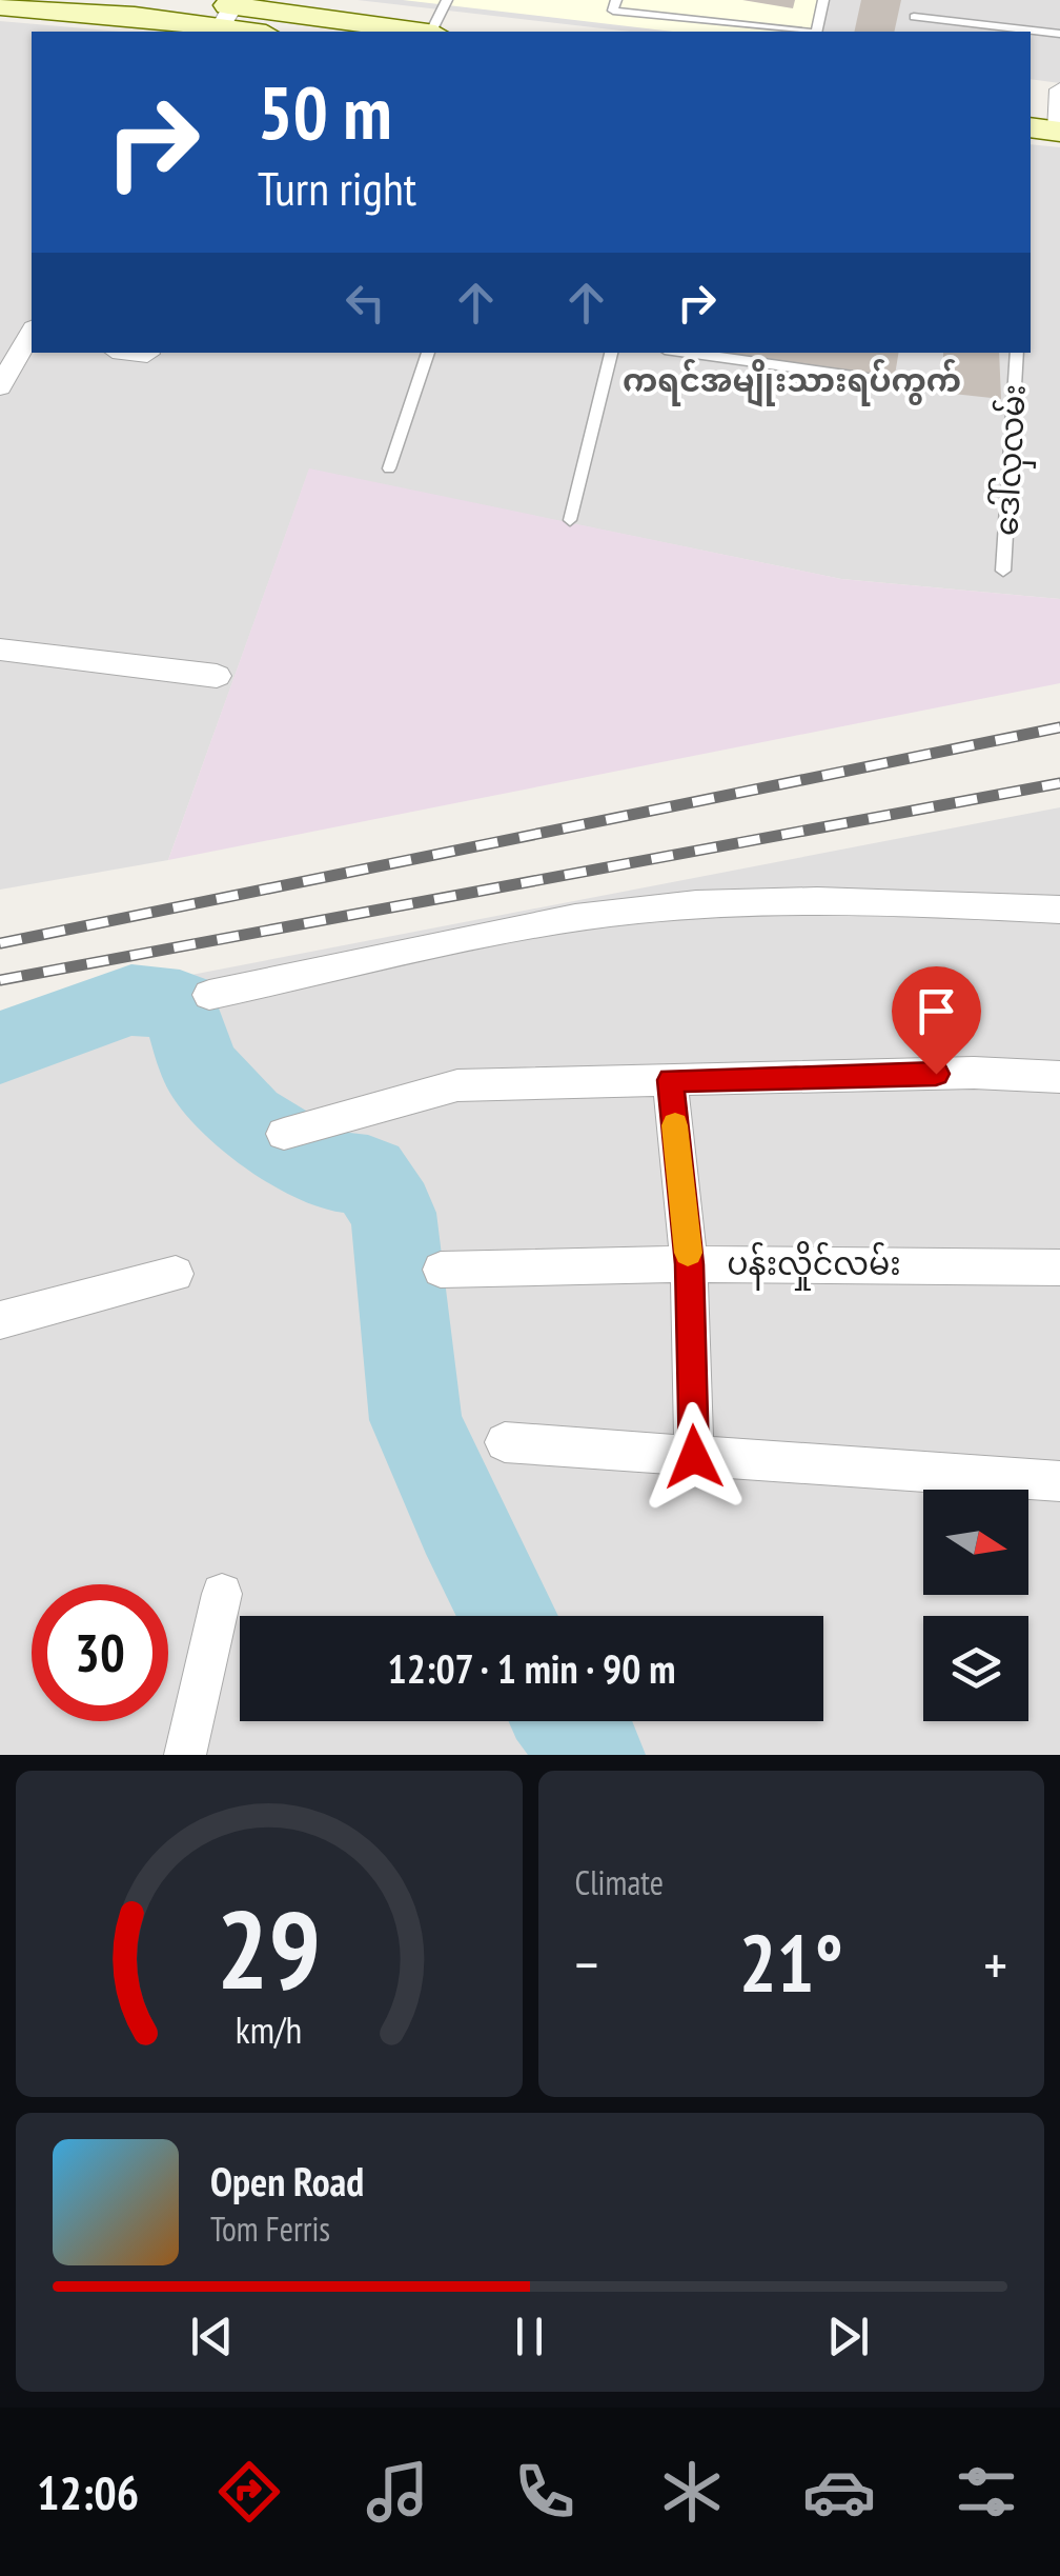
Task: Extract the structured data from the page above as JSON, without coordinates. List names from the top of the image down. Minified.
{"streets":{"street":["ပန်းလှိုင်လမ်း"],"lane":["ဒေါ်လှလမ်း"]},"districts":["ကရင်အမျိုးသားရပ်ကွက်"],"north":"right","page":{"turn":["50 m","Turn right"],"limit":"30","trip":"12:07 · 1 min · 90 m","tile":"Climate","heat":["−","21°","+"],"song":["Open Road","Tom Ferris"],"tabs":"12:06","gauge":["29","km/h"]}}
